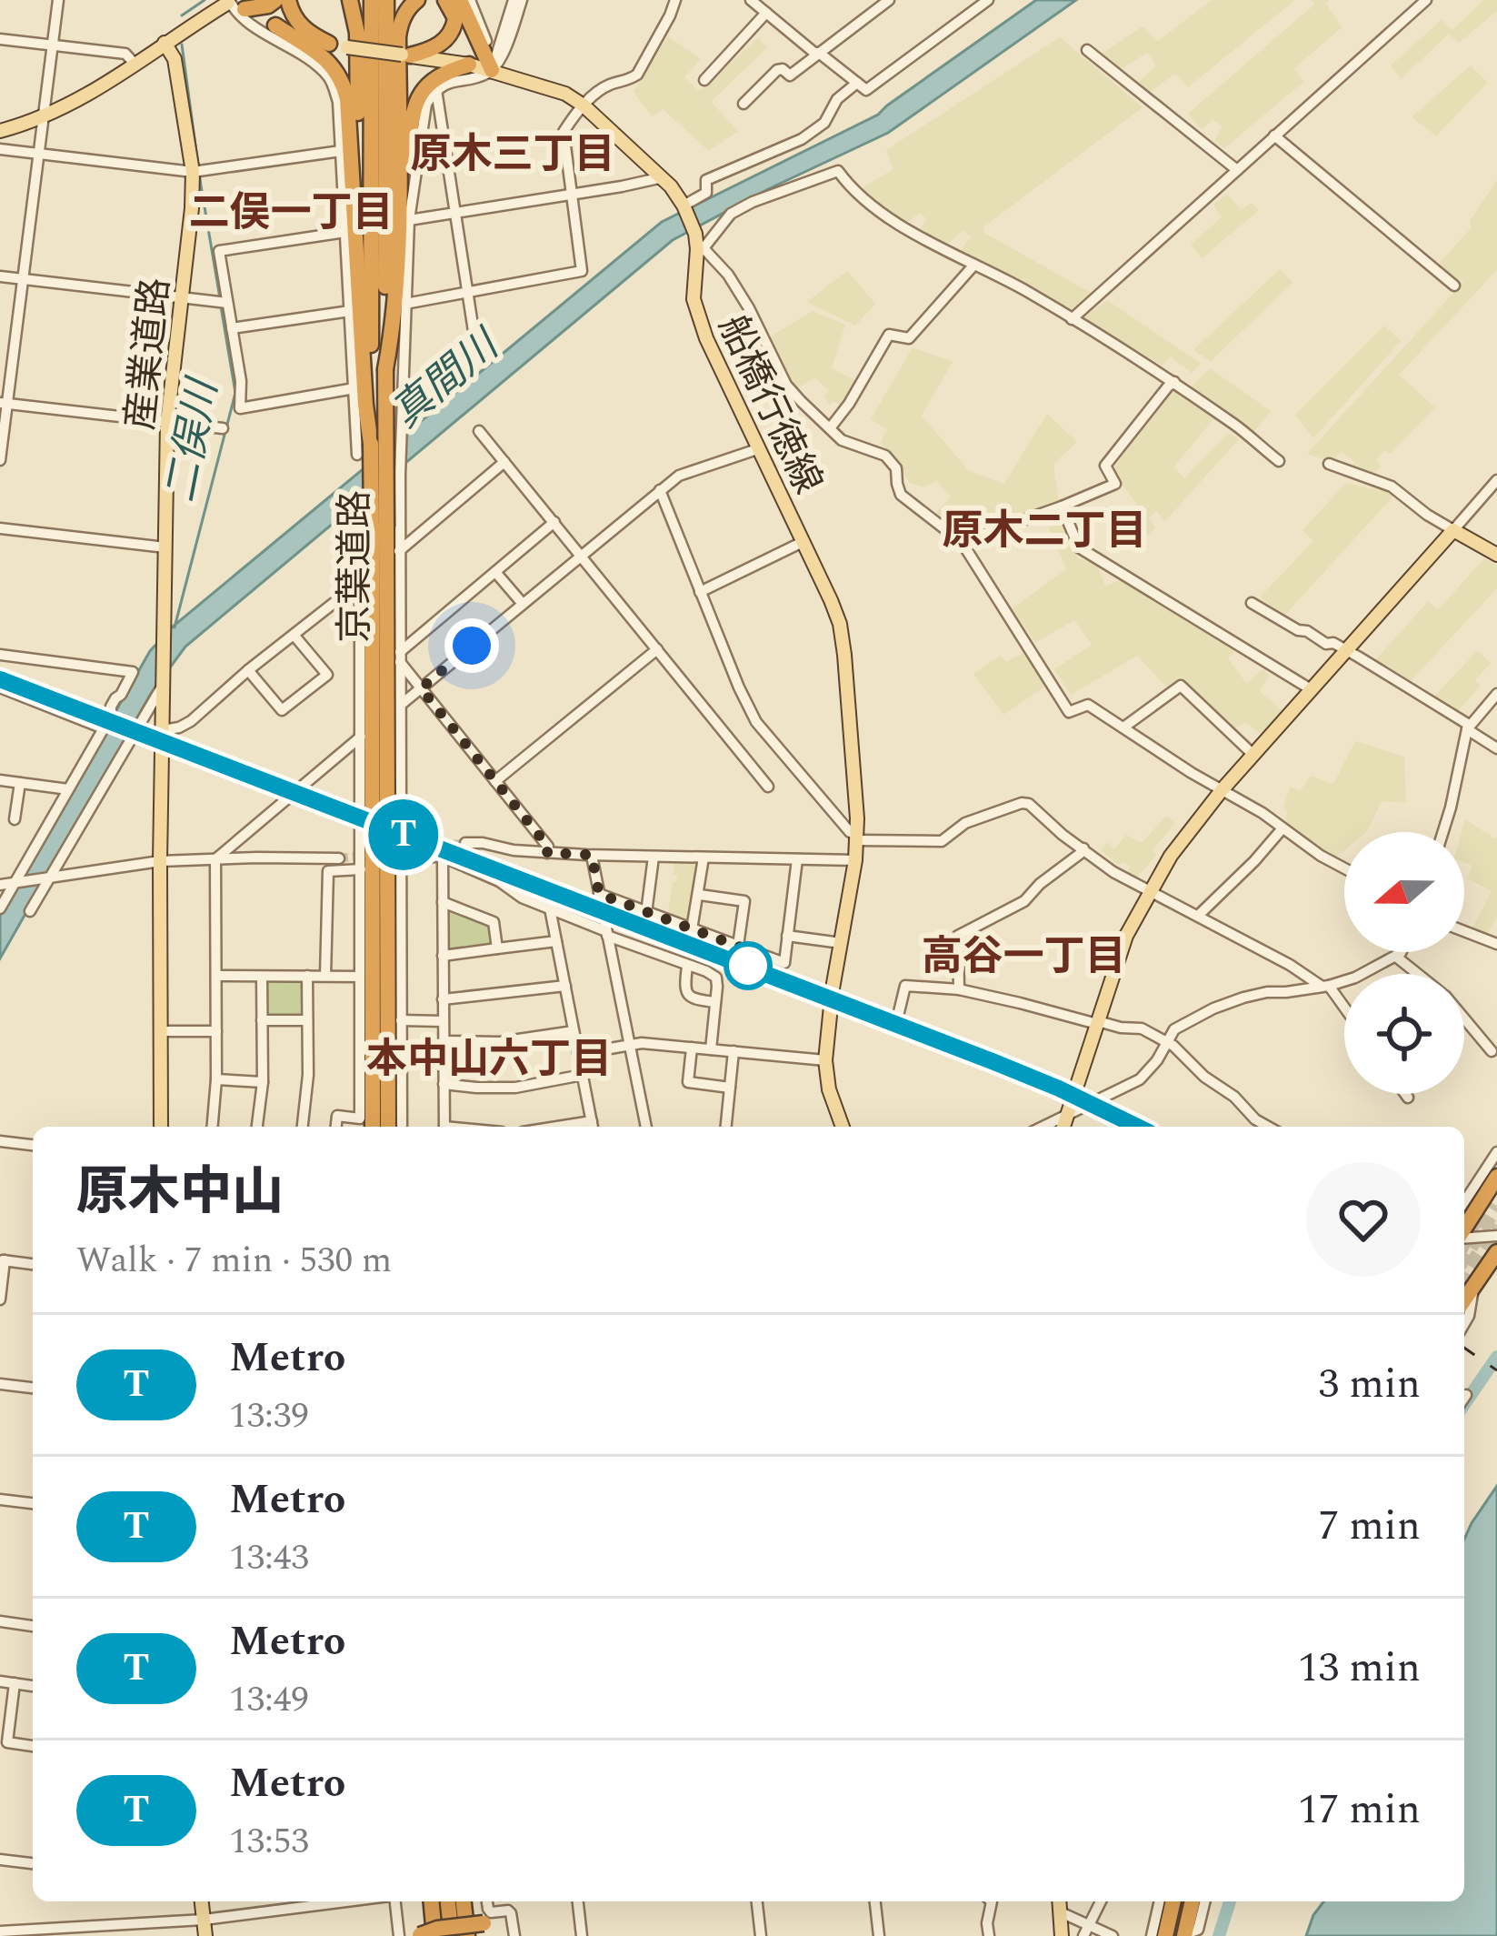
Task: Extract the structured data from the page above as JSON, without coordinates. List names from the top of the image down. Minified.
{"streets":{"highway":["京葉道路"],"main road":["産業道路","船橋行徳線"]},"districts":["原木三丁目","二俣一丁目","原木二丁目","高谷一丁目","本中山六丁目"],"water":["真間川","二俣川"],"lines":["metro line T"],"north":"left","page":{"on_map":"T","heading":["原木中山","Walk · 7 min · 530 m"],"list":[{"mark":"T","name":"Metro","note":"13:39","value":"3 min"},{"mark":"T","name":"Metro","note":"13:43","value":"7 min"},{"mark":"T","name":"Metro","note":"13:49","value":"13 min"},{"mark":"T","name":"Metro","note":"13:53","value":"17 min"}]}}
